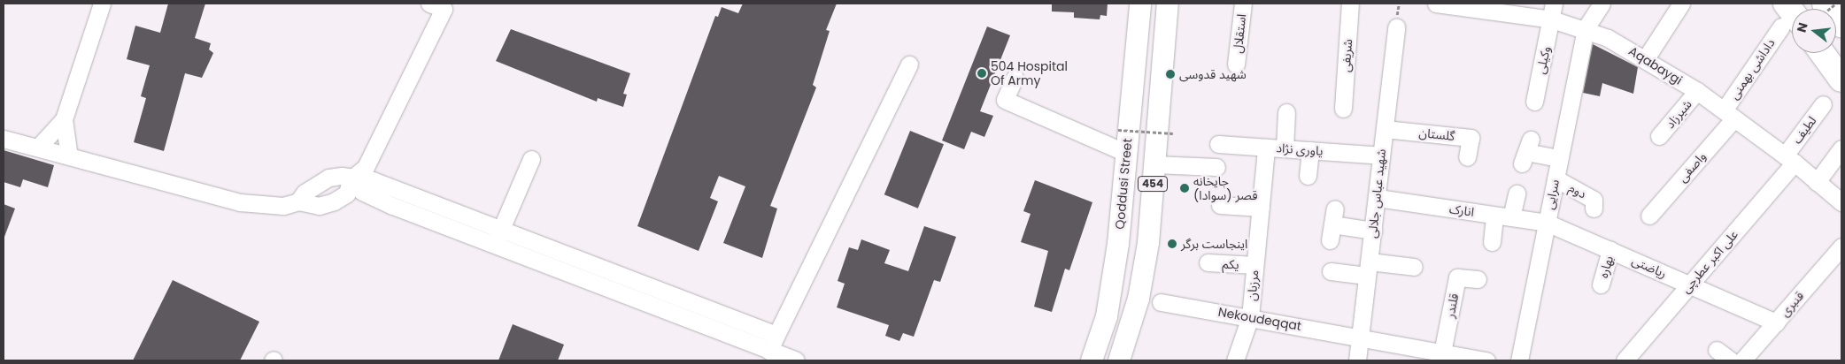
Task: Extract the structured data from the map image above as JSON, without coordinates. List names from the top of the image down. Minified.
{"streets":{"main road":["Qoddusi Street","454"],"street":["استقلال","شریفی","وکیلی","Aqabaygi","داداشی بهمنی","شیرزاد","لطیف","گلستان","یاوری نژاد","واصفی","دوم","شهید عباس جلالی","سرایی","انارک","علی اکبر عطرچی","یکم","بهاره","ریاضتی","مرزبان","قنبری","قلندر","Nekoudeqqat"]},"crossings":[["وکیلی","Aqabaygi"],["Aqabaygi","داداشی بهمنی"],["Aqabaygi","شیرزاد"],["Aqabaygi","لطیف"],["Aqabaygi","واصفی"],["Aqabaygi","سرایی"],["Aqabaygi","علی اکبر عطرچی"],["داداشی بهمنی","واصفی"],["لطیف","علی اکبر عطرچی"],["گلستان","شهید عباس جلالی"],["یاوری نژاد","شهید عباس جلالی"],["یاوری نژاد","مرزبان"],["دوم","سرایی"],["شهید عباس جلالی","انارک"],["شهید عباس جلالی","Nekoudeqqat"],["سرایی","انارک"],["سرایی","ریاضتی"],["انارک","ریاضتی"],["علی اکبر عطرچی","ریاضتی"],["یکم","مرزبان"],["بهاره","ریاضتی"],["ریاضتی","قنبری"],["مرزبان","Nekoudeqqat"],["قلندر","Nekoudeqqat"]],"places":["504 Hospital Of Army","شهید قدوسی","چایخانه قصر (سوادا)","اینجاست برگر"],"north":"left"}
